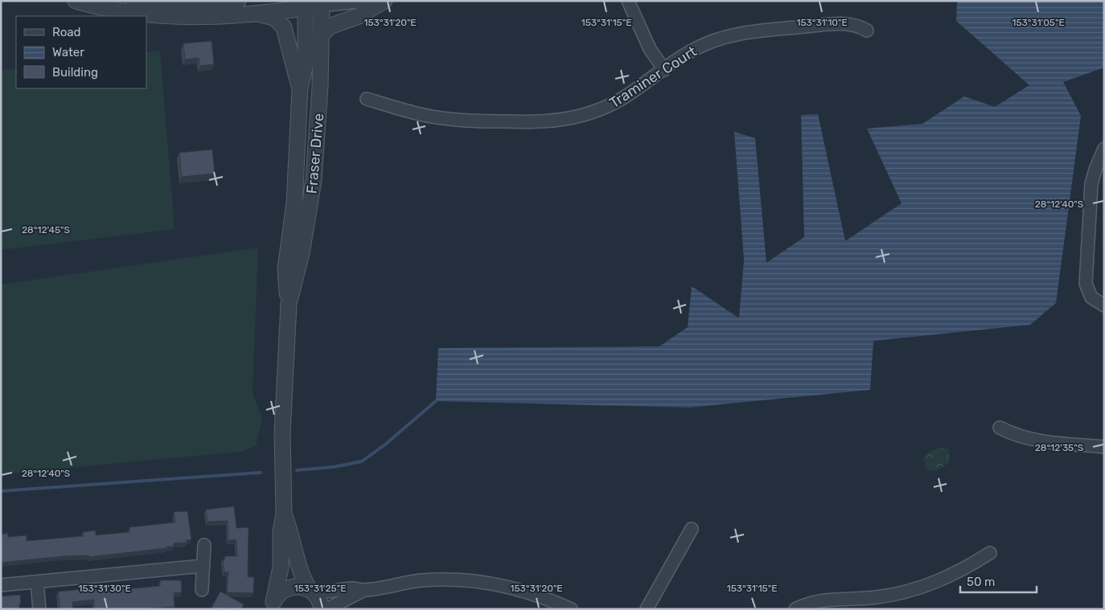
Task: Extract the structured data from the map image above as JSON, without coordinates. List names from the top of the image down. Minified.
{"streets":{"street":["Traminer Court","Fraser Drive"]},"legend":["Road","Water","Building"],"scale_bar":"50 m","coordinates":["153°31'20\"E","153°31'15\"E","153°31'10\"E","153°31'05\"E","28°12'40\"S","28°12'45\"S","28°12'35\"S","153°31'30\"E","153°31'25\"E"]}
